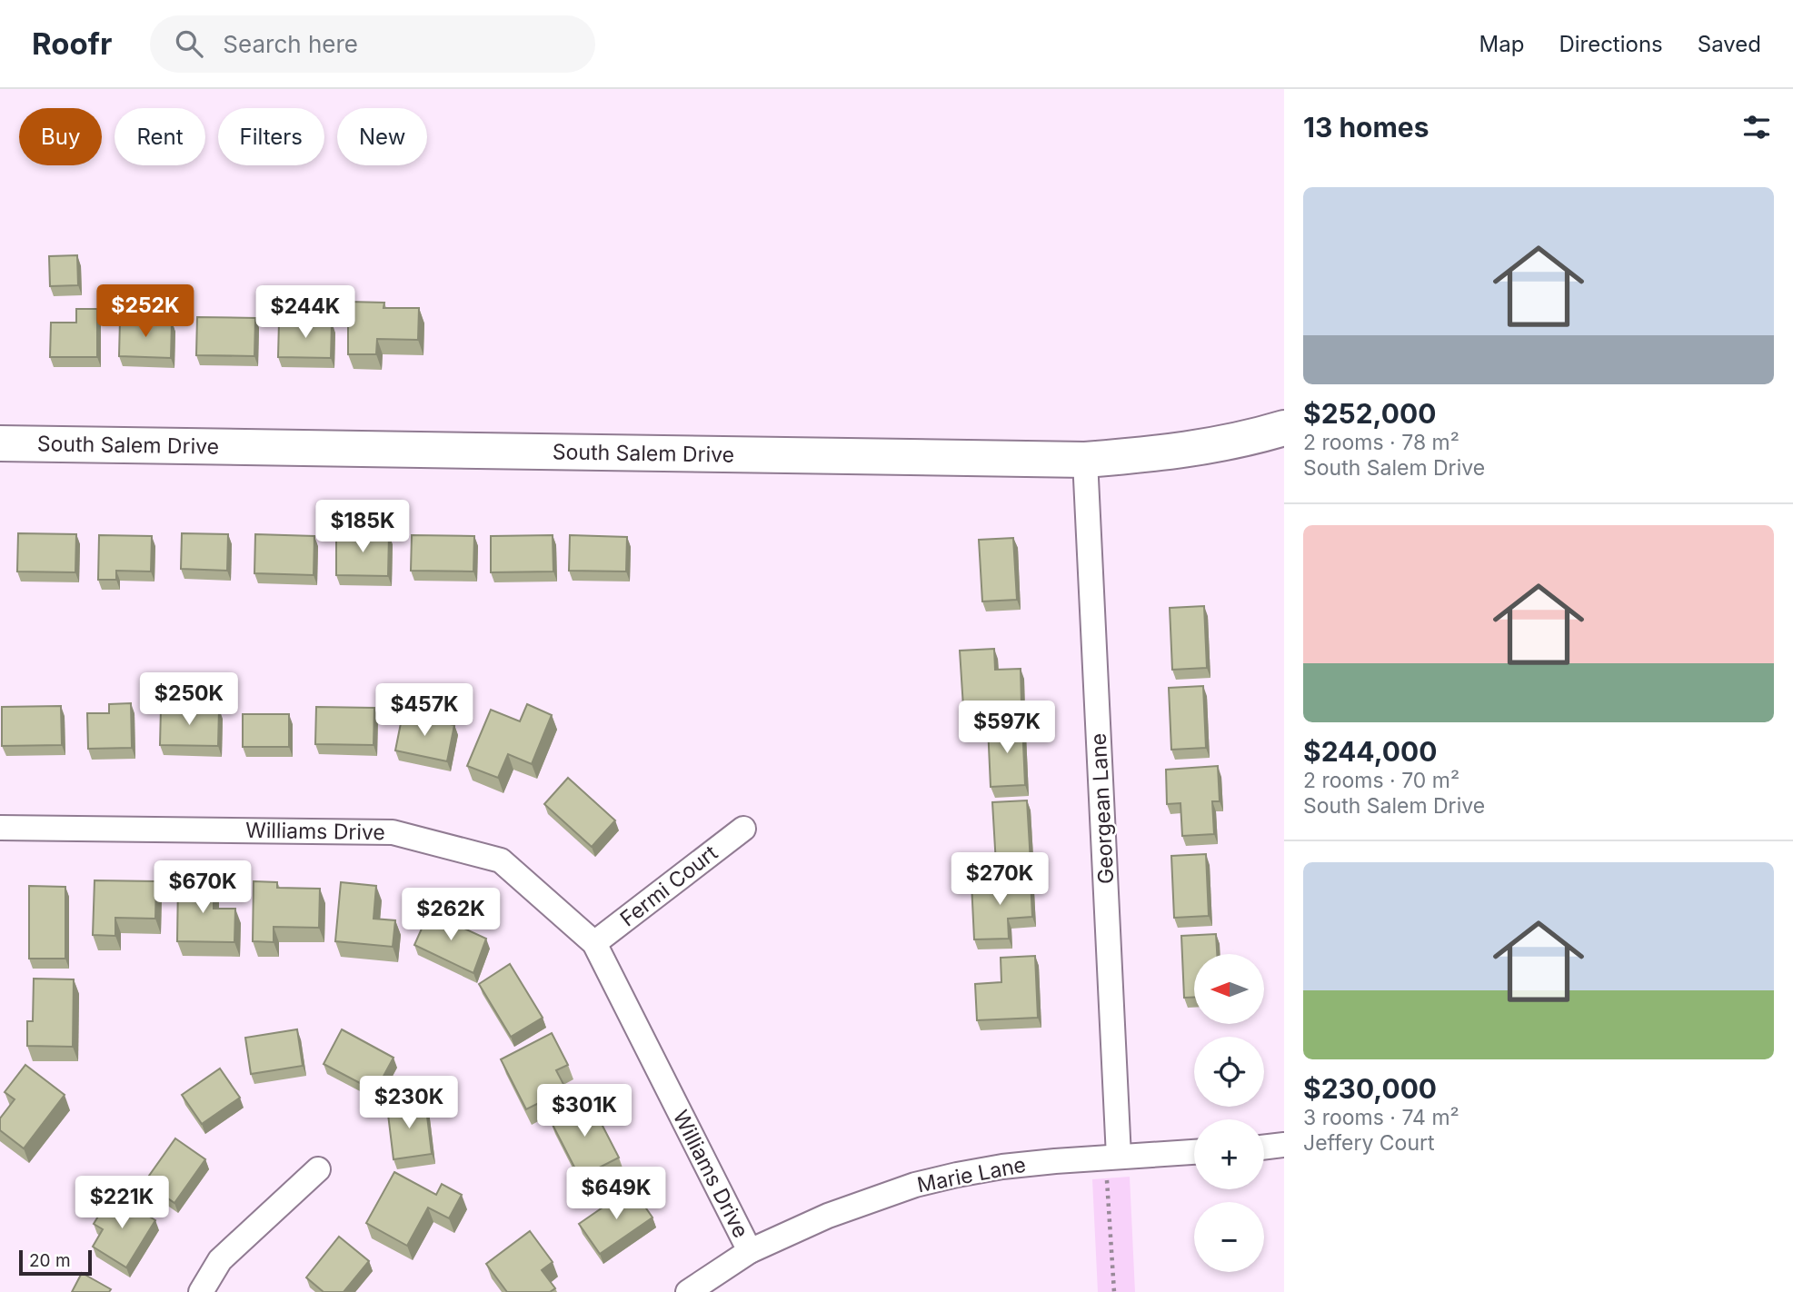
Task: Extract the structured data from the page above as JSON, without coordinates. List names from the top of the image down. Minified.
{"streets":{"street":["South Salem Drive","Georgean Lane","Williams Drive","Fermi Court","Marie Lane"]},"crossings":[["South Salem Drive","Georgean Lane"],["Georgean Lane","Marie Lane"],["Williams Drive","Fermi Court"],["Williams Drive","Marie Lane"]],"scale_bar":"20 m","north":"left","page":{"header":"Roofr","search":"Search here","nav":["Map","Directions","Saved"],"heading":"13 homes","chip":["Buy","Rent","Filters","New"],"list":[{"name":"$252,000","note":"2 rooms · 78 m² · South Salem Drive"},{"name":"$244,000","note":"2 rooms · 70 m² · South Salem Drive"},{"name":"$230,000","note":"3 rooms · 74 m² · Jeffery Court"}],"price":["$252K","$244K","$185K","$250K","$457K","$597K","$270K","$670K","$262K","$230K","$301K","$649K","$221K"],"map_buttons":["+","−"],"scale":"20 m"}}
